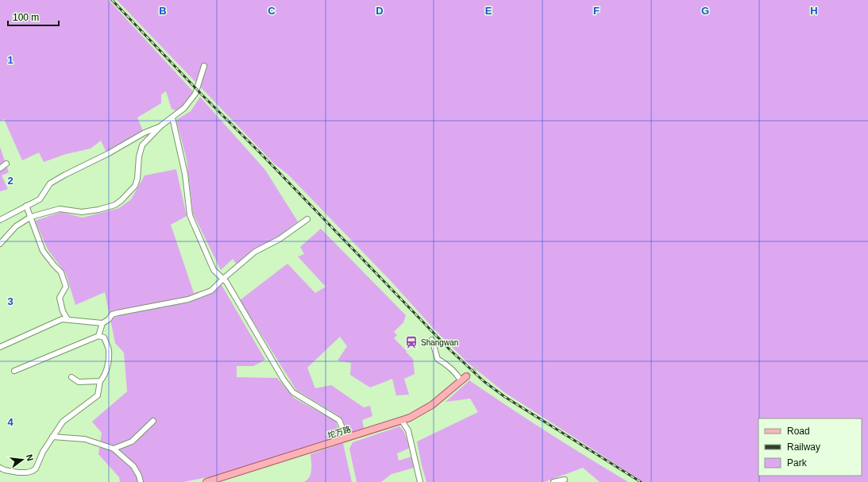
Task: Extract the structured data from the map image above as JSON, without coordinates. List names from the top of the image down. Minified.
{"streets":{"main road":["坨万路"]},"places":{"station":["Shangwan"]},"legend":["Road","Railway","Park"],"scale_bar":"100 m","north":"right","grid":{"columns":["B","C","D","E","F","G","H"],"rows":["1","2","3","4"]}}
